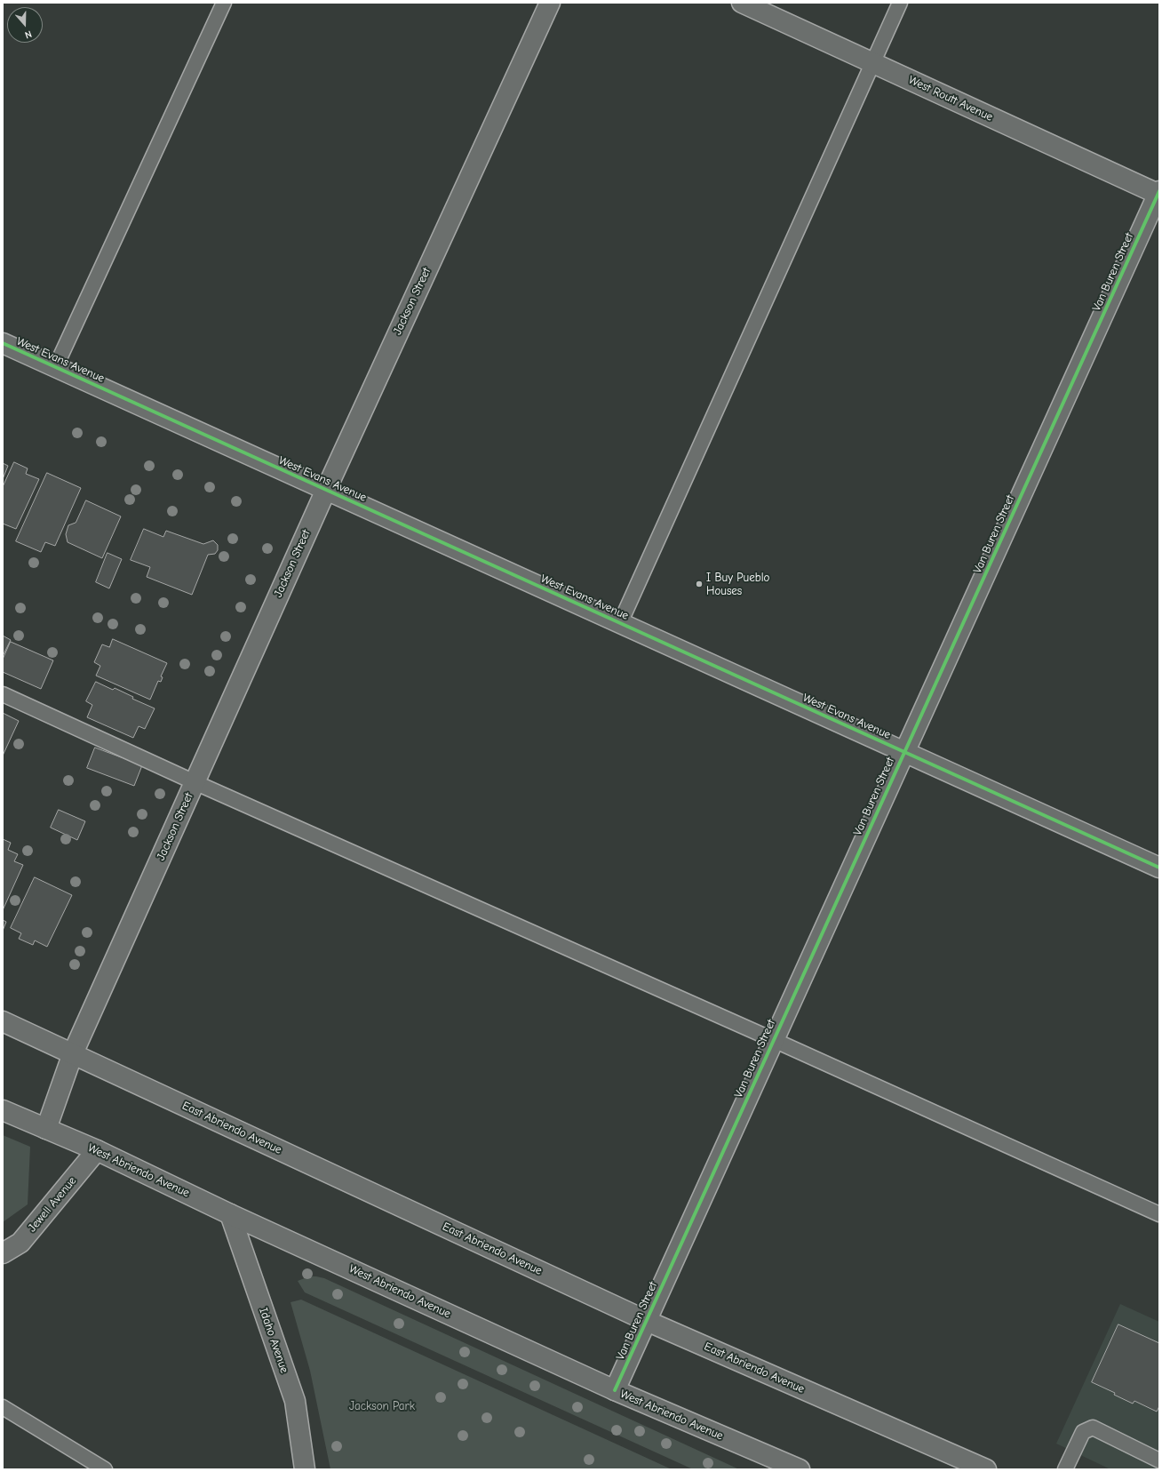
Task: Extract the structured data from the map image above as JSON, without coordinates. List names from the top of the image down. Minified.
{"streets":{"street":["West Routt Avenue","Van Buren Street","Jackson Street","West Evans Avenue","East Abriendo Avenue","West Abriendo Avenue","Jewell Avenue","Idaho Avenue"]},"crossings":[["West Routt Avenue","Van Buren Street"],["Van Buren Street","West Evans Avenue"],["Van Buren Street","East Abriendo Avenue"],["Van Buren Street","West Abriendo Avenue"],["Jackson Street","West Evans Avenue"],["Jackson Street","East Abriendo Avenue"],["Jackson Street","West Abriendo Avenue"],["West Abriendo Avenue","Jewell Avenue"],["West Abriendo Avenue","Idaho Avenue"]],"parks":["Jackson Park"],"places":["I Buy Pueblo Houses"],"north":"bottom"}
